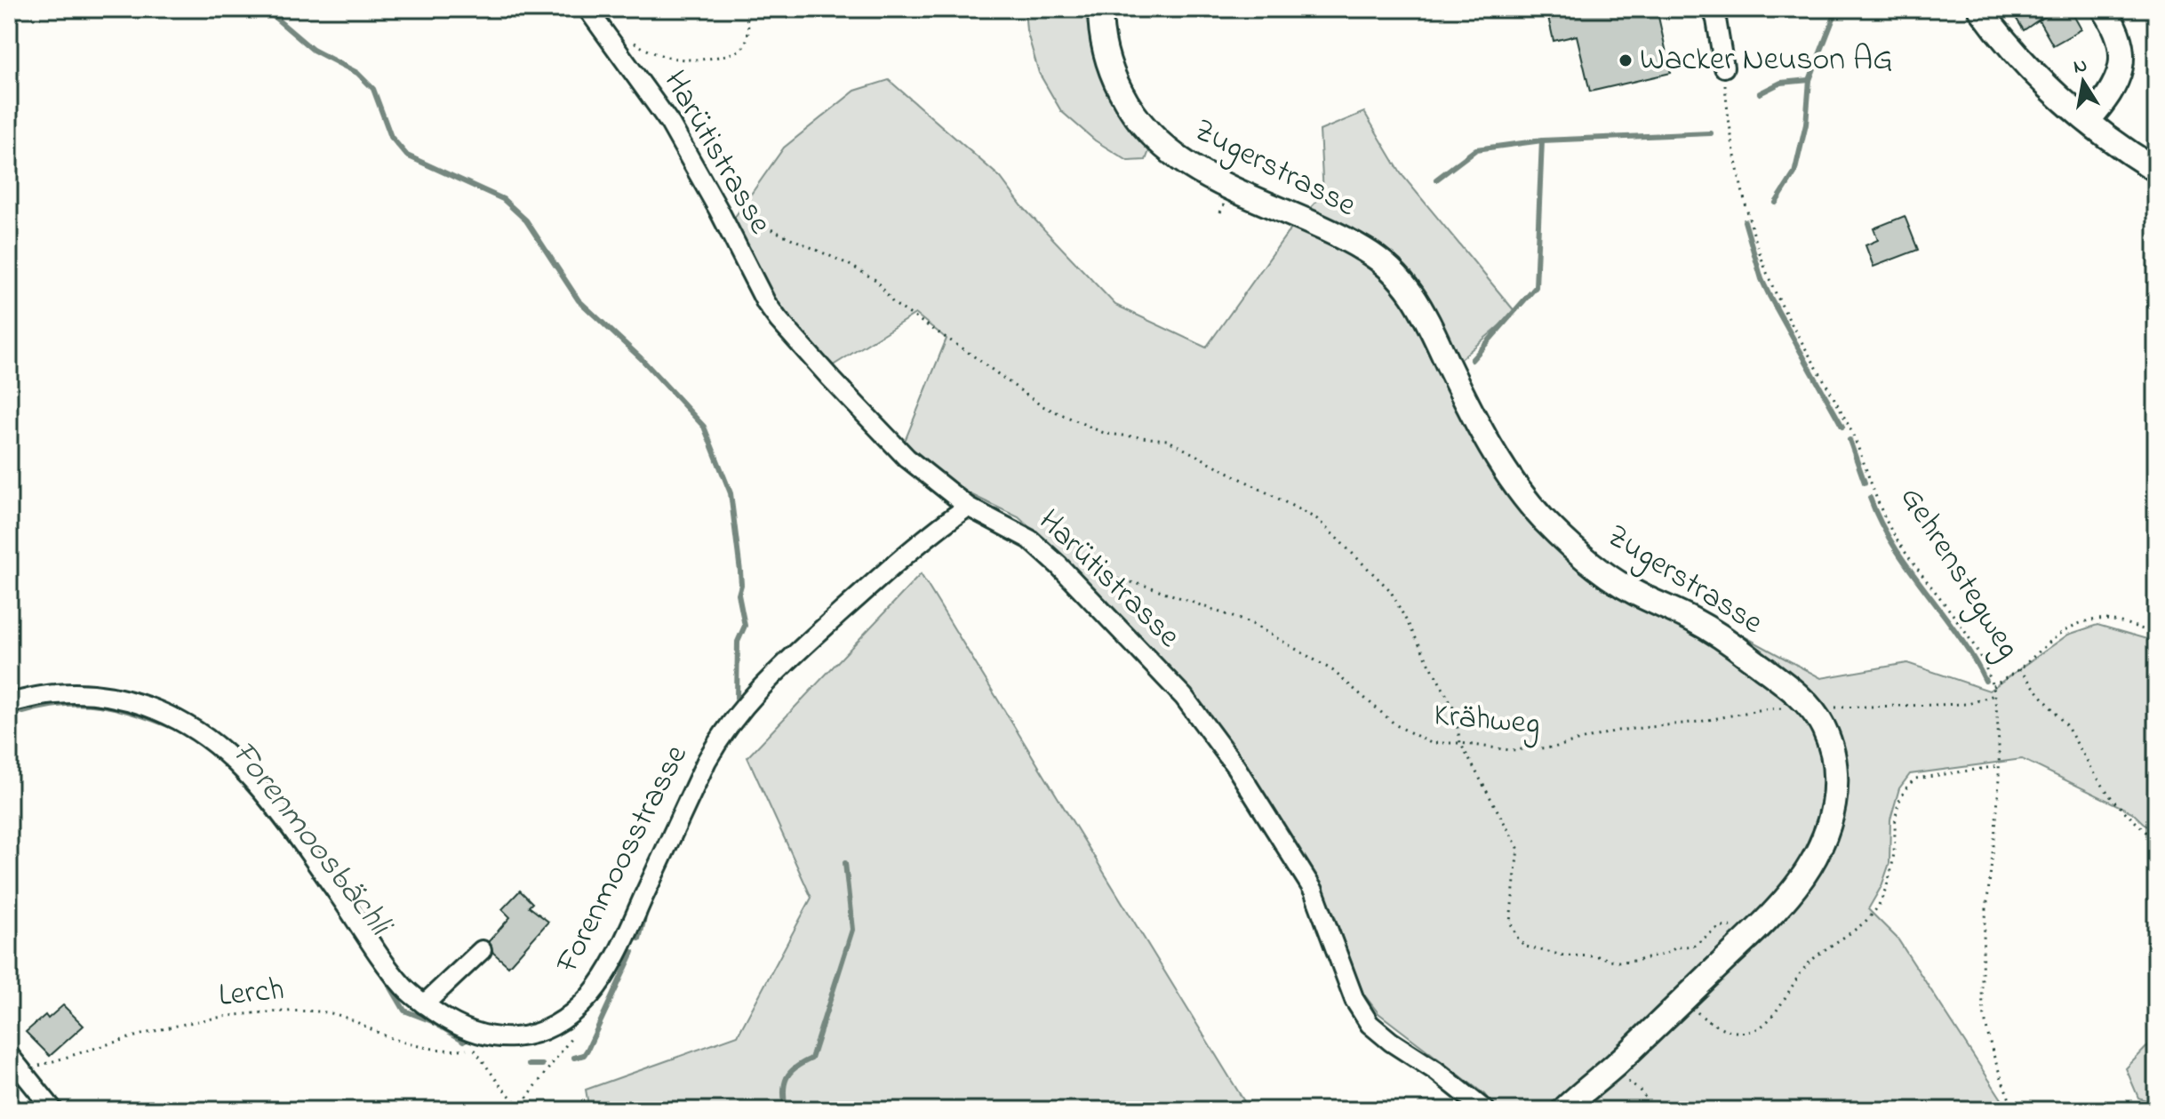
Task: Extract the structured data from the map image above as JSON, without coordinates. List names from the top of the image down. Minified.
{"streets":{"main road":["Zugerstrasse"],"street":["Harütistrasse","Forenmoosstrasse"],"path":["Gehrenstegweg","Krähweg","Lerch"]},"crossings":[["Harütistrasse","Krähweg"],["Harütistrasse","Forenmoosstrasse"],["Zugerstrasse","Krähweg"],["Gehrenstegweg","Krähweg"]],"water":["Forenmoosbächli"],"places":["Wacker Neuson AG"],"north":"top"}
